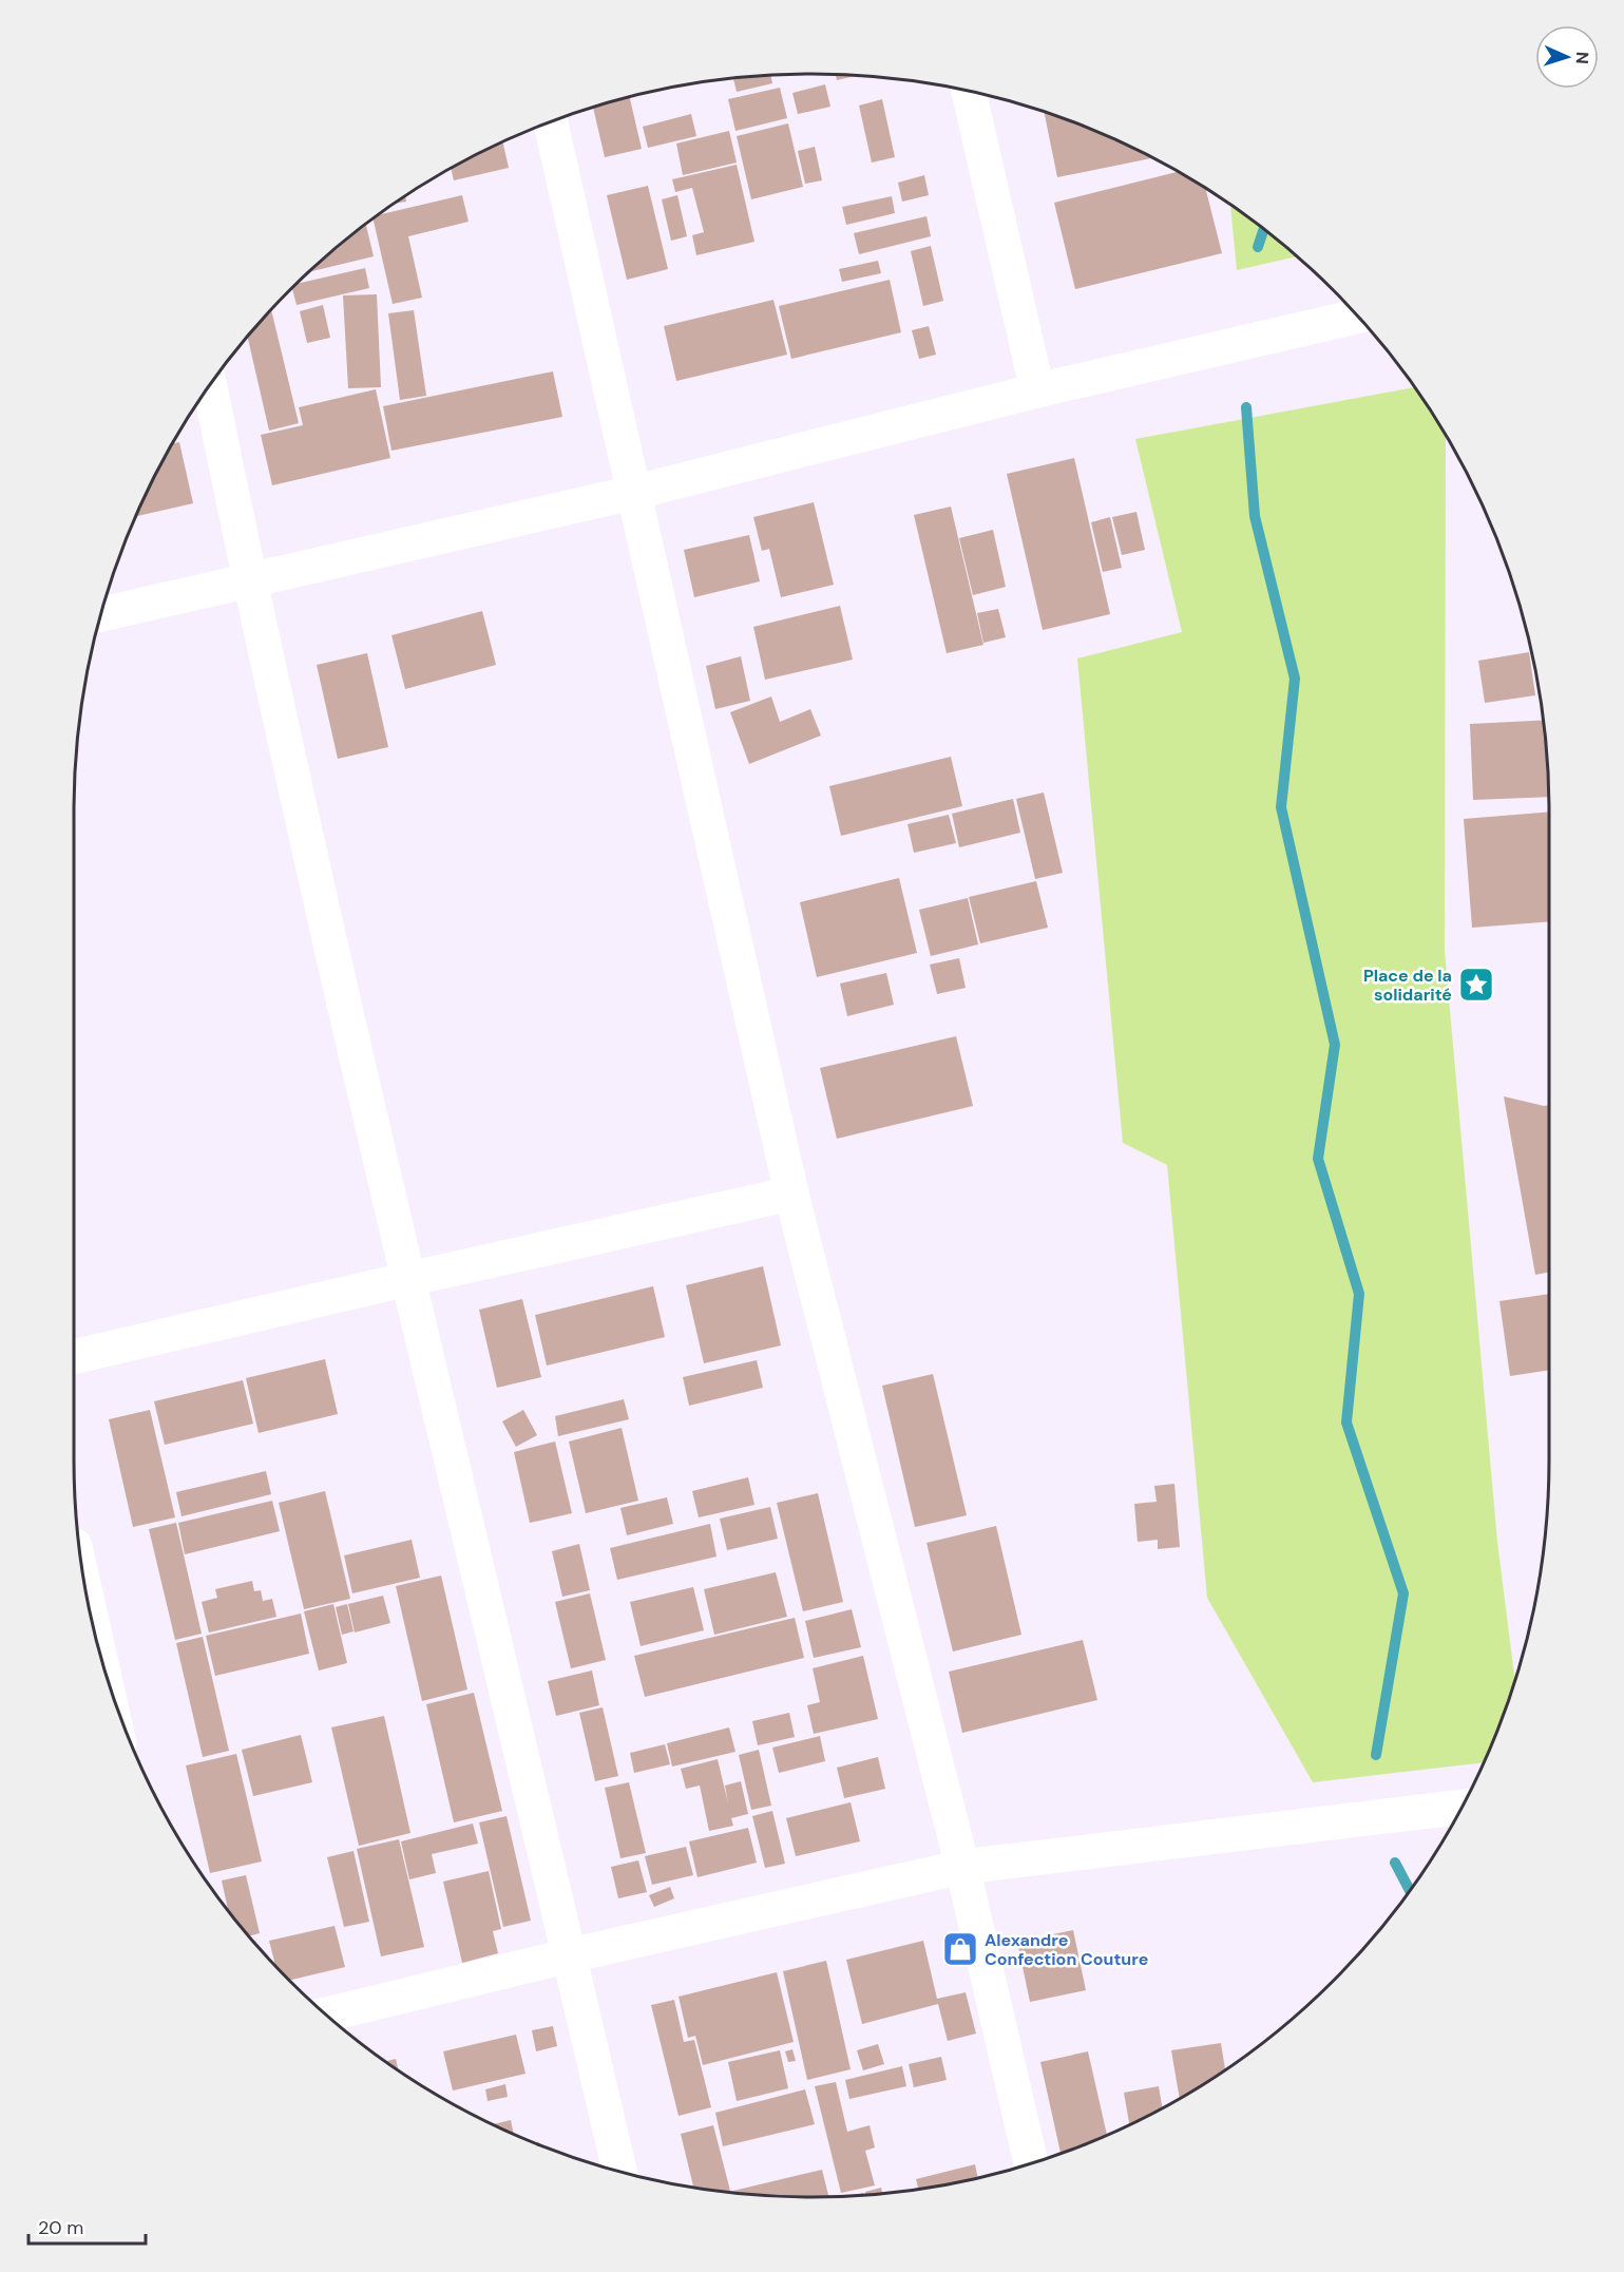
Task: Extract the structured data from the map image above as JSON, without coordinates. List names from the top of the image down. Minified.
{"places":{"place":["Place de la solidarité"],"shop":["Alexandre Confection Couture"]},"scale_bar":"20 m","north":"right"}
